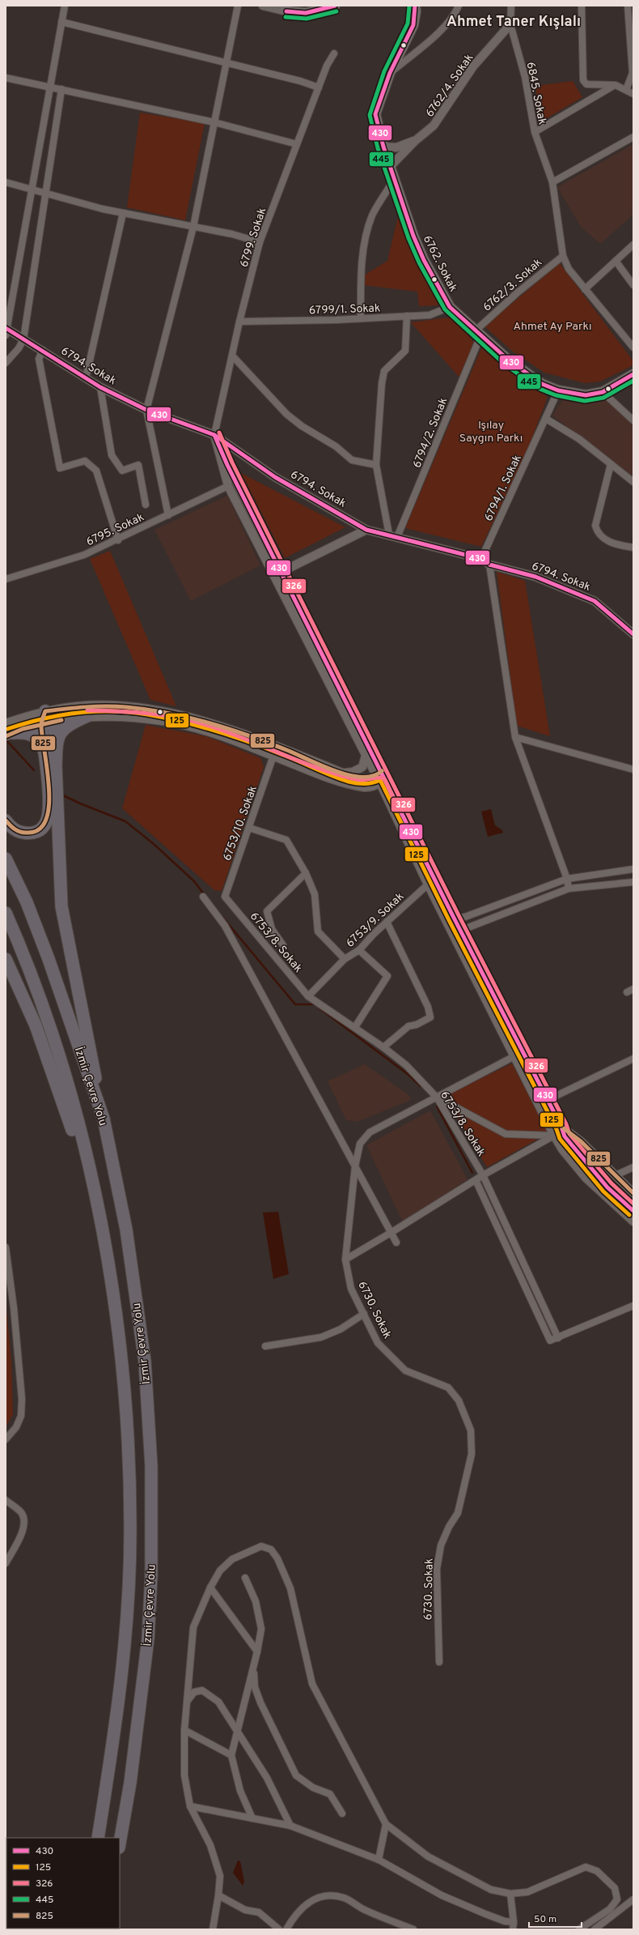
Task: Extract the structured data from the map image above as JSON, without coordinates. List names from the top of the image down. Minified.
{"streets":{"highway":["İzmir Çevre Yolu"],"main road":["6762. Sokak"],"street":["6762/4. Sokak","6845. Sokak","6799. Sokak","6762/3. Sokak","6799/1. Sokak","6794. Sokak","6794/2. Sokak","6794/1. Sokak","6795. Sokak","6753/10. Sokak","6753/9. Sokak","6753/8. Sokak","6730. Sokak"]},"crossings":[["6762/4. Sokak","6845. Sokak"],["6762/4. Sokak","6762. Sokak"],["6845. Sokak","6762/3. Sokak"],["6799. Sokak","6799/1. Sokak"],["6799. Sokak","6794. Sokak"],["6762. Sokak","6762/3. Sokak"],["6762. Sokak","6799/1. Sokak"],["6762. Sokak","6794/2. Sokak"],["6762. Sokak","6794/1. Sokak"],["6762/3. Sokak","6794/2. Sokak"],["6794. Sokak","6794/2. Sokak"],["6794. Sokak","6794/1. Sokak"],["6753/10. Sokak","6753/8. Sokak"],["6753/9. Sokak","6753/8. Sokak"],["6753/8. Sokak","6730. Sokak"]],"districts":["Ahmet Taner Kışlalı"],"parks":["Ahmet Ay Parkı","Işılay Saygın Parkı"],"lines":["transit line 430","transit line 445","transit line 326","transit line 825","transit line 125"],"legend":["430","125","326","445","825"],"scale_bar":"50 m"}
